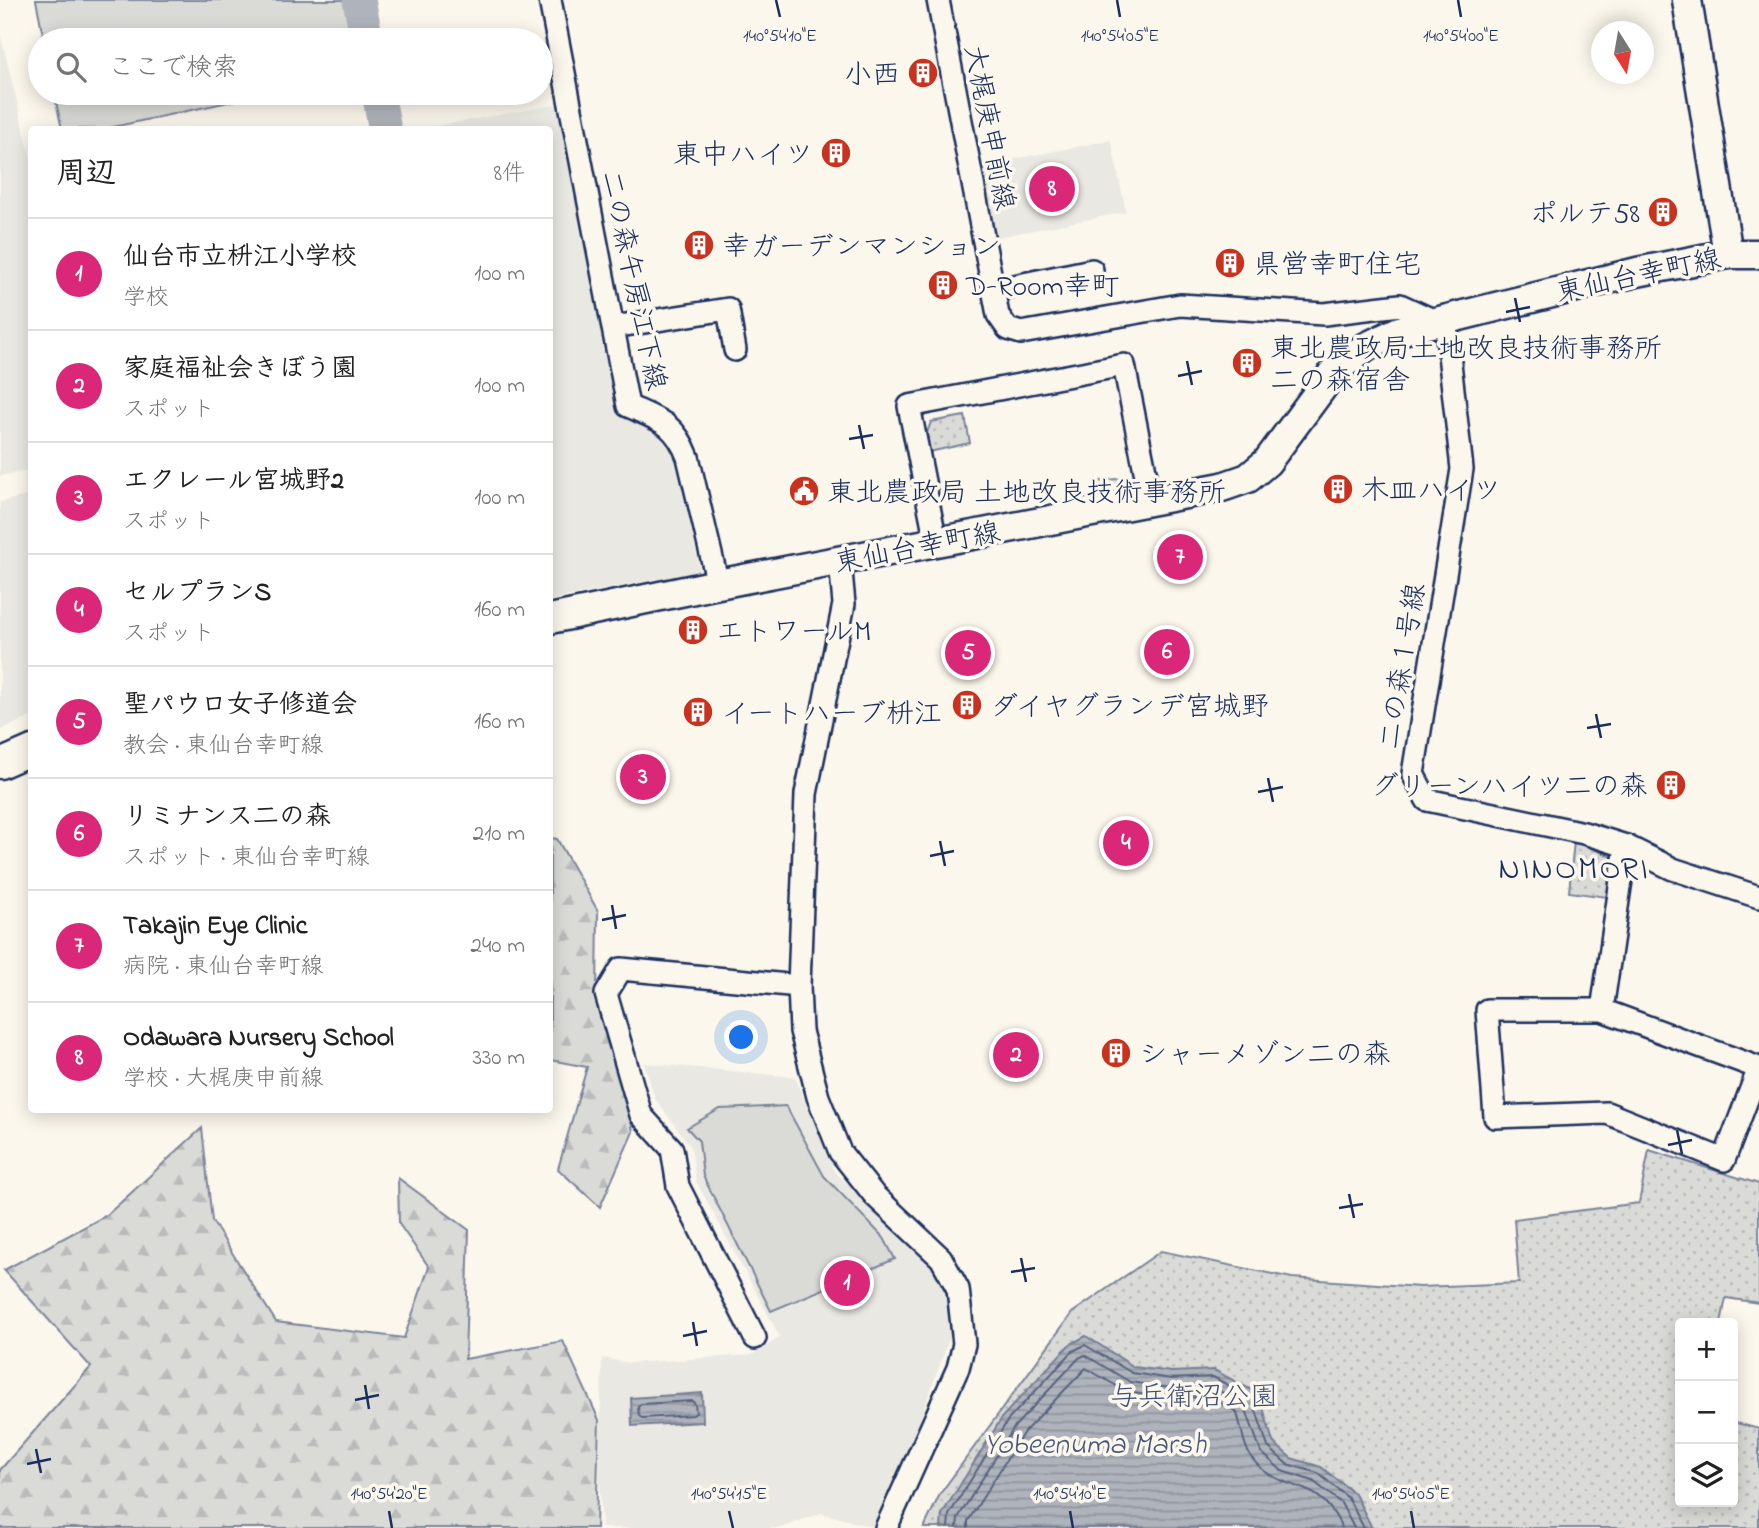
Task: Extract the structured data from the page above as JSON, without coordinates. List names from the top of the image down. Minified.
{"streets":{"street":["大梶庚申前線","東仙台幸町線","二の森午房江下線","二の森１号線"]},"crossings":[["大梶庚申前線","東仙台幸町線"],["大梶庚申前線","二の森１号線"],["東仙台幸町線","二の森午房江下線"],["東仙台幸町線","二の森１号線"]],"districts":["NINOMORI"],"water":["Yobeenuma Marsh"],"parks":["与兵衛沼公園"],"places":{"building":["小西","東中ハイツ","ポルテ58","幸ガーデンマンション","県営幸町住宅","D-Room幸町","東北農政局土地改良技術事務所 二の森宿舎","木皿ハイツ","エトワールM","ダイヤグランデ宮城野","イートハーブ枡江","グリーンハイツ二の森","シャーメゾン二の森"],"public building":["東北農政局 土地改良技術事務所"]},"north":"bottom","page":{"search":"ここで検索","heading":["周辺","8件"],"pins":["8","7","6","5","3","4","2","1"],"list":[{"mark":"1","name":"仙台市立枡江小学校","note":"学校","value":"100 m"},{"mark":"2","name":"家庭福祉会きぼう園","note":"スポット","value":"100 m"},{"mark":"3","name":"エクレール宮城野2","note":"スポット","value":"100 m"},{"mark":"4","name":"セルプランS","note":"スポット","value":"160 m"},{"mark":"5","name":"聖パウロ女子修道会","note":"教会 · 東仙台幸町線","value":"160 m"},{"mark":"6","name":"リミナンス二の森","note":"スポット · 東仙台幸町線","value":"210 m"},{"mark":"7","name":"Takajin Eye Clinic","note":"病院 · 東仙台幸町線","value":"240 m"},{"mark":"8","name":"Odawara Nursery School","note":"学校 · 大梶庚申前線","value":"330 m"}],"map_buttons":["+","−"]},"coordinates":["140°54'10\"E","140°54'05\"E","140°54'00\"E","140°54'20\"E","140°54'15\"E"]}
